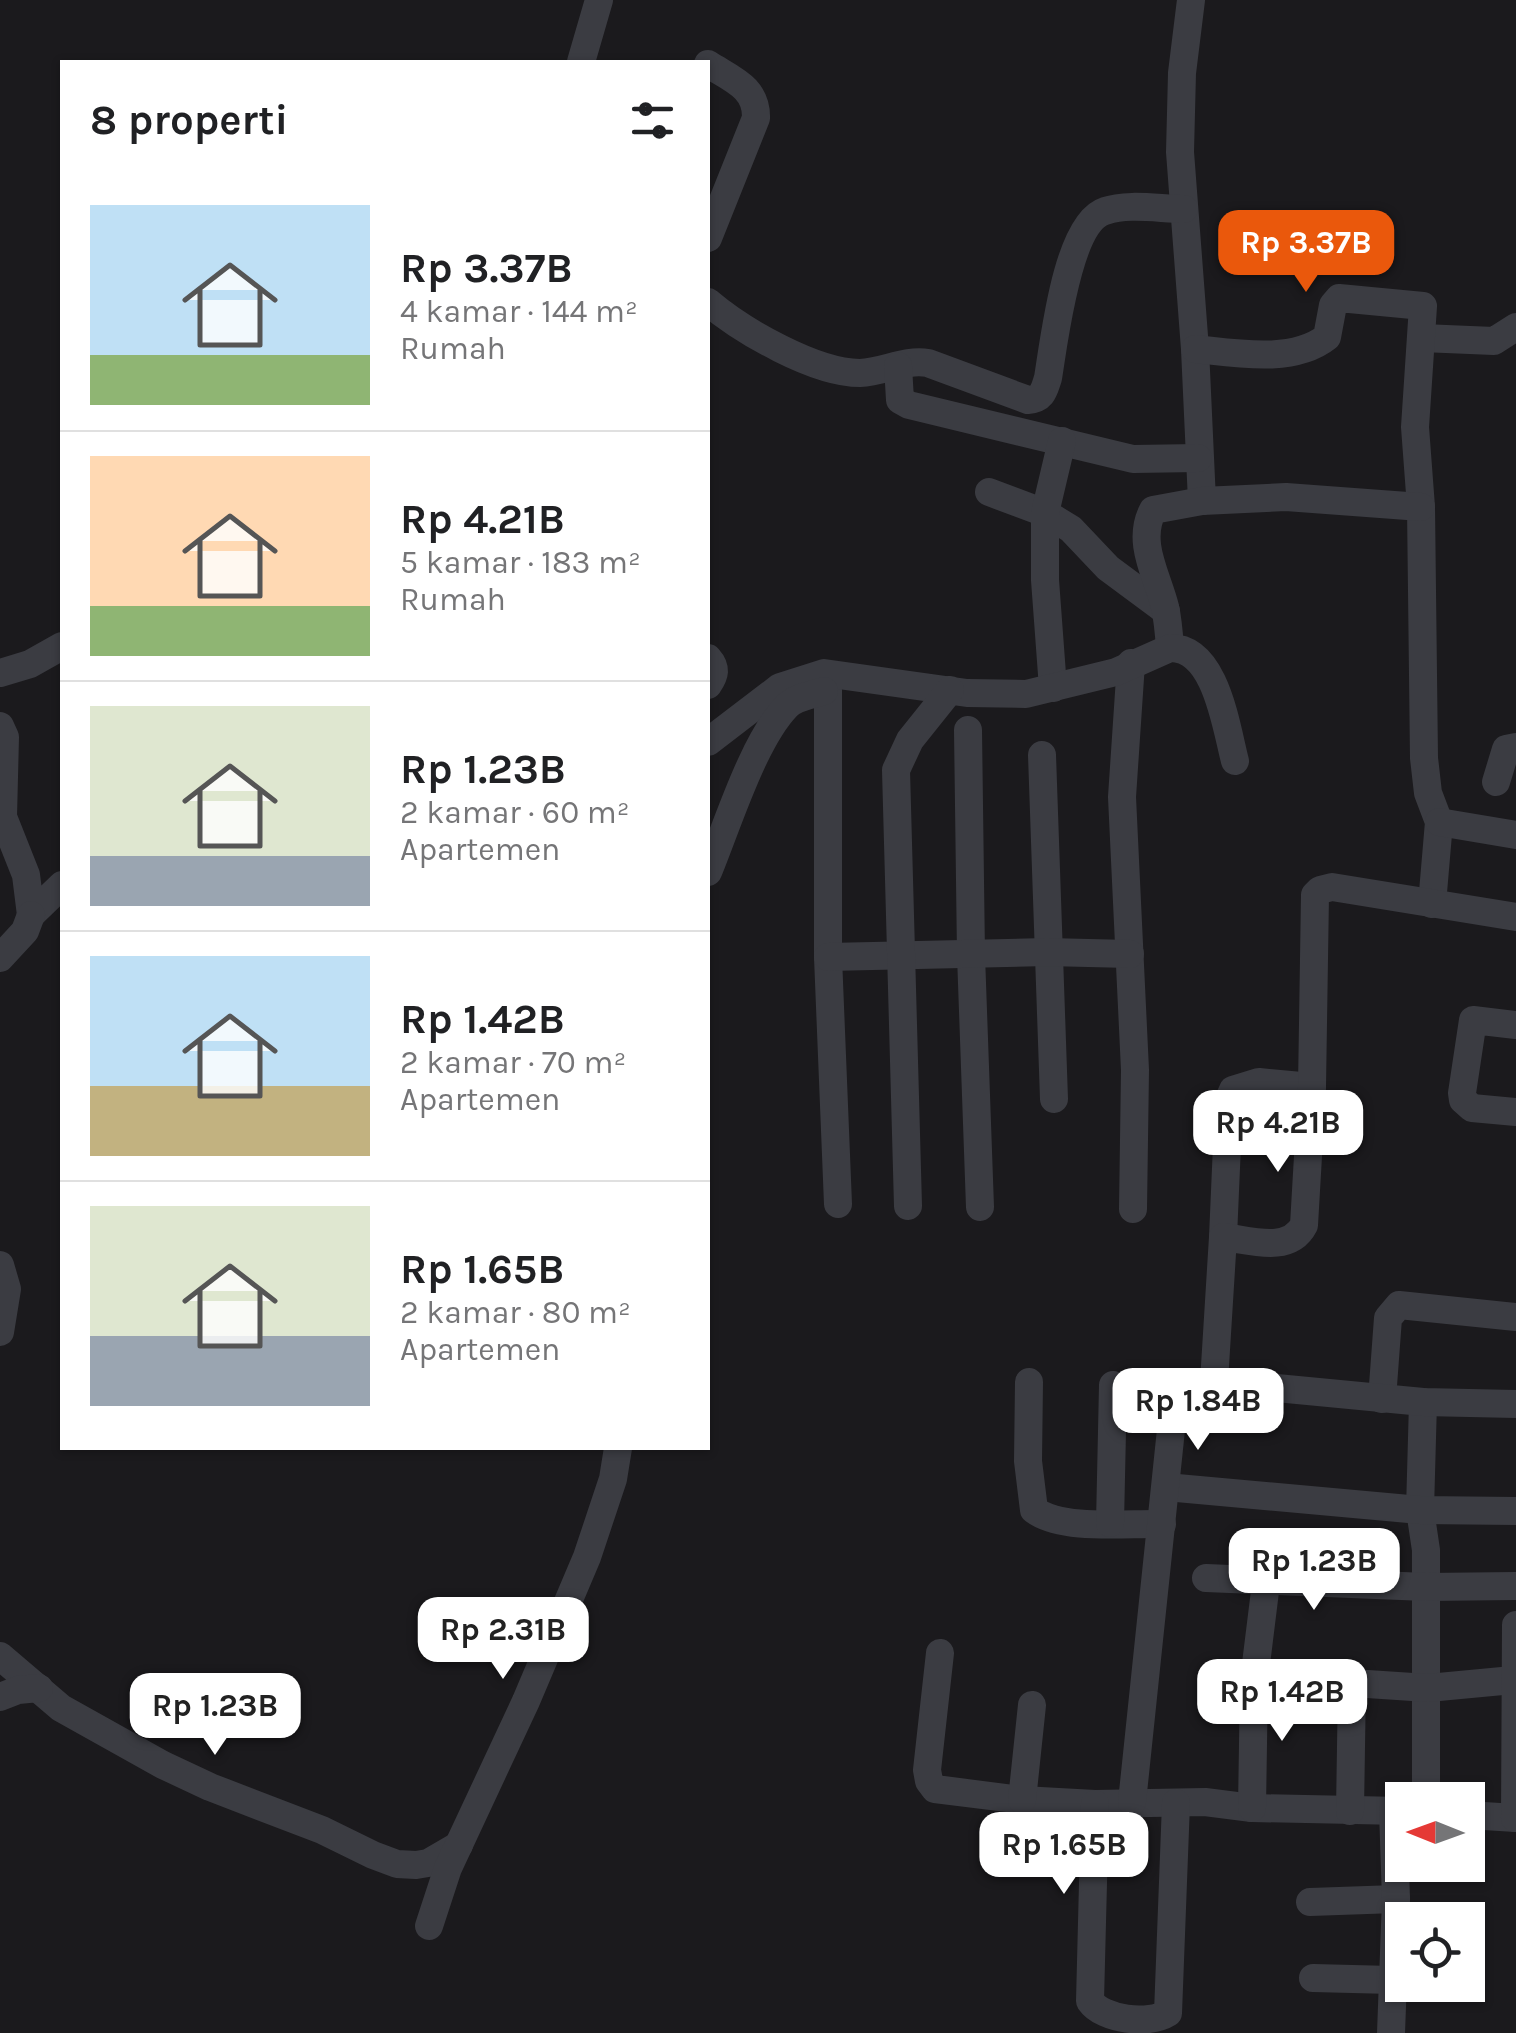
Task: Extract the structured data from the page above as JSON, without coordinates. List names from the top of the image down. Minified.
{"north":"left","page":{"heading":"8 properti","list":[{"name":"Rp 3.37B","note":"4 kamar · 144 m² · Rumah"},{"name":"Rp 4.21B","note":"5 kamar · 183 m² · Rumah"},{"name":"Rp 1.23B","note":"2 kamar · 60 m² · Apartemen"},{"name":"Rp 1.42B","note":"2 kamar · 70 m² · Apartemen"},{"name":"Rp 1.65B","note":"2 kamar · 80 m² · Apartemen"}],"price":["Rp 3.37B","Rp 4.21B","Rp 1.84B","Rp 1.23B","Rp 2.31B","Rp 1.42B","Rp 1.23B","Rp 1.65B"]}}
